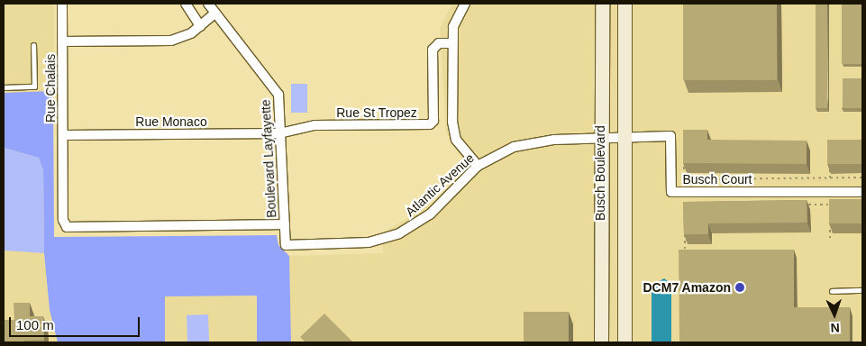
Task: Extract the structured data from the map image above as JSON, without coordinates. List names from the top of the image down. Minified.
{"streets":{"main road":["Busch Boulevard"],"street":["Rue Chalais","Rue St Tropez","Rue Monaco","Boulevard Layfayette","Busch Court","Atlantic Avenue"]},"crossings":[["Rue Chalais","Rue Monaco"],["Rue St Tropez","Rue Monaco"],["Rue St Tropez","Boulevard Layfayette"],["Rue Monaco","Boulevard Layfayette"],["Boulevard Layfayette","Atlantic Avenue"],["Busch Boulevard","Busch Court"],["Busch Boulevard","Atlantic Avenue"],["Busch Court","Atlantic Avenue"]],"places":["DCM7 Amazon"],"scale_bar":"100 m","north":"bottom"}
